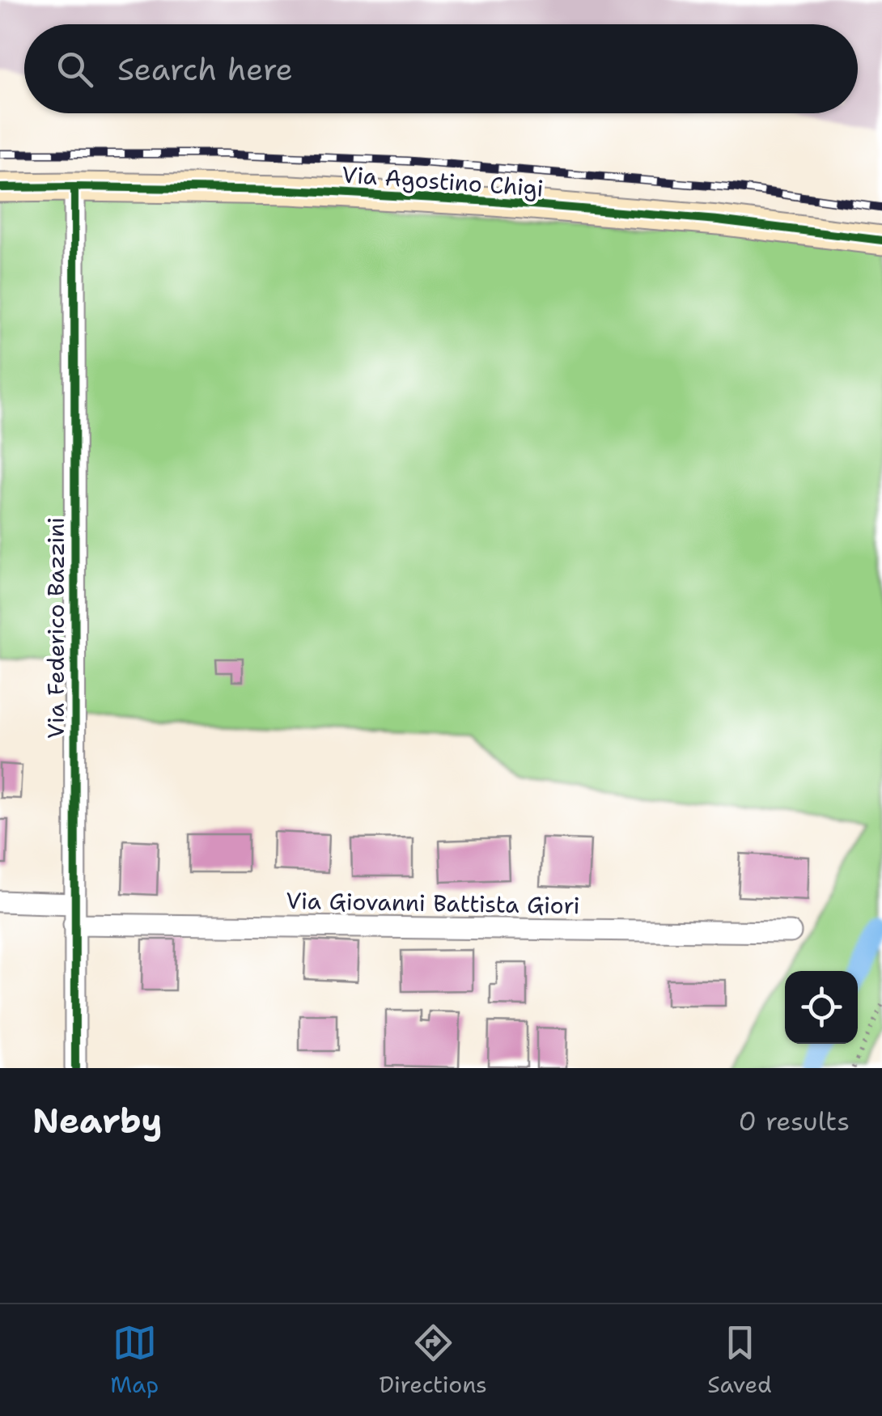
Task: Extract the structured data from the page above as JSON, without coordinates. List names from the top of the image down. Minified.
{"streets":{"street":["Via Agostino Chigi","Via Federico Bazzini","Via Giovanni Battista Giori"]},"crossings":[["Via Agostino Chigi","Via Federico Bazzini"],["Via Federico Bazzini","Via Giovanni Battista Giori"]],"page":{"search":"Search here","heading":["Nearby","0 results"],"nav":["Map","Directions","Saved"]}}
